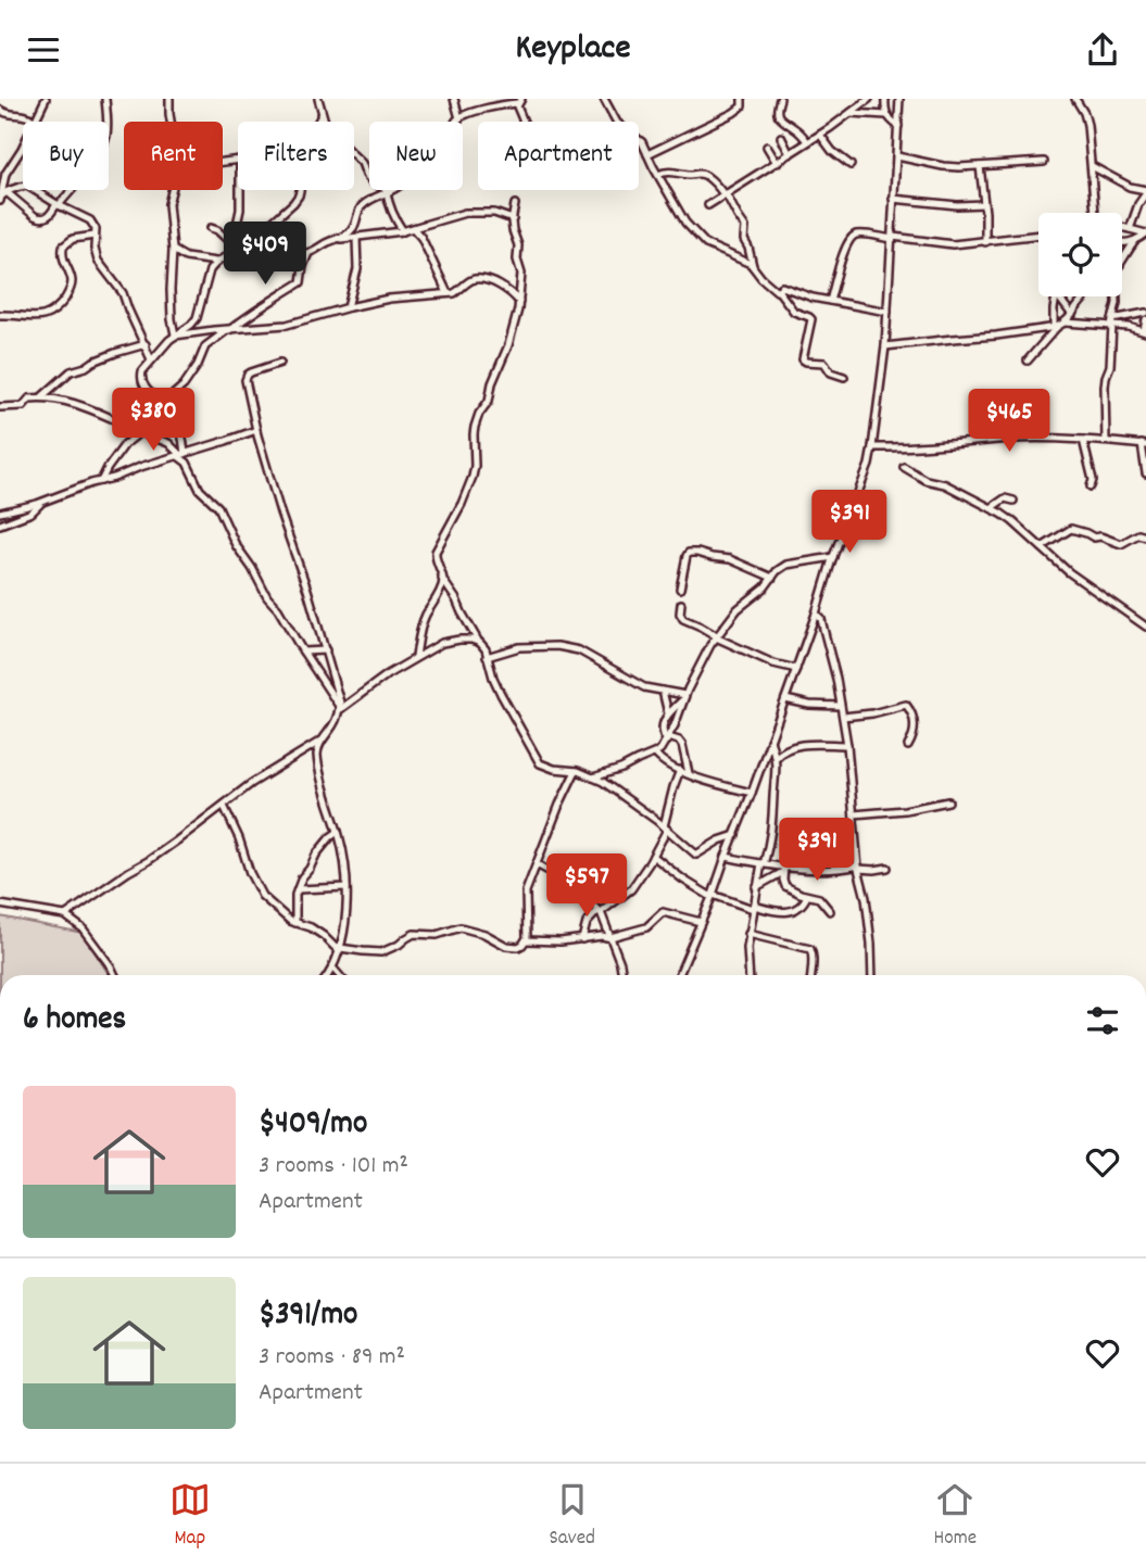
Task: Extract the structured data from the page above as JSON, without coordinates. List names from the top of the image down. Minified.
{"page":{"header":"Keyplace","chip":["Buy","Rent","Filters","New","Apartment"],"price":["$409","$380","$465","$391","$391","$597"],"heading":"6 homes","list":[{"name":"$409/mo","note":"3 rooms · 101 m² · Apartment"},{"name":"$391/mo","note":"3 rooms · 89 m² · Apartment"}],"tabs":["Map","Saved","Home"]}}
